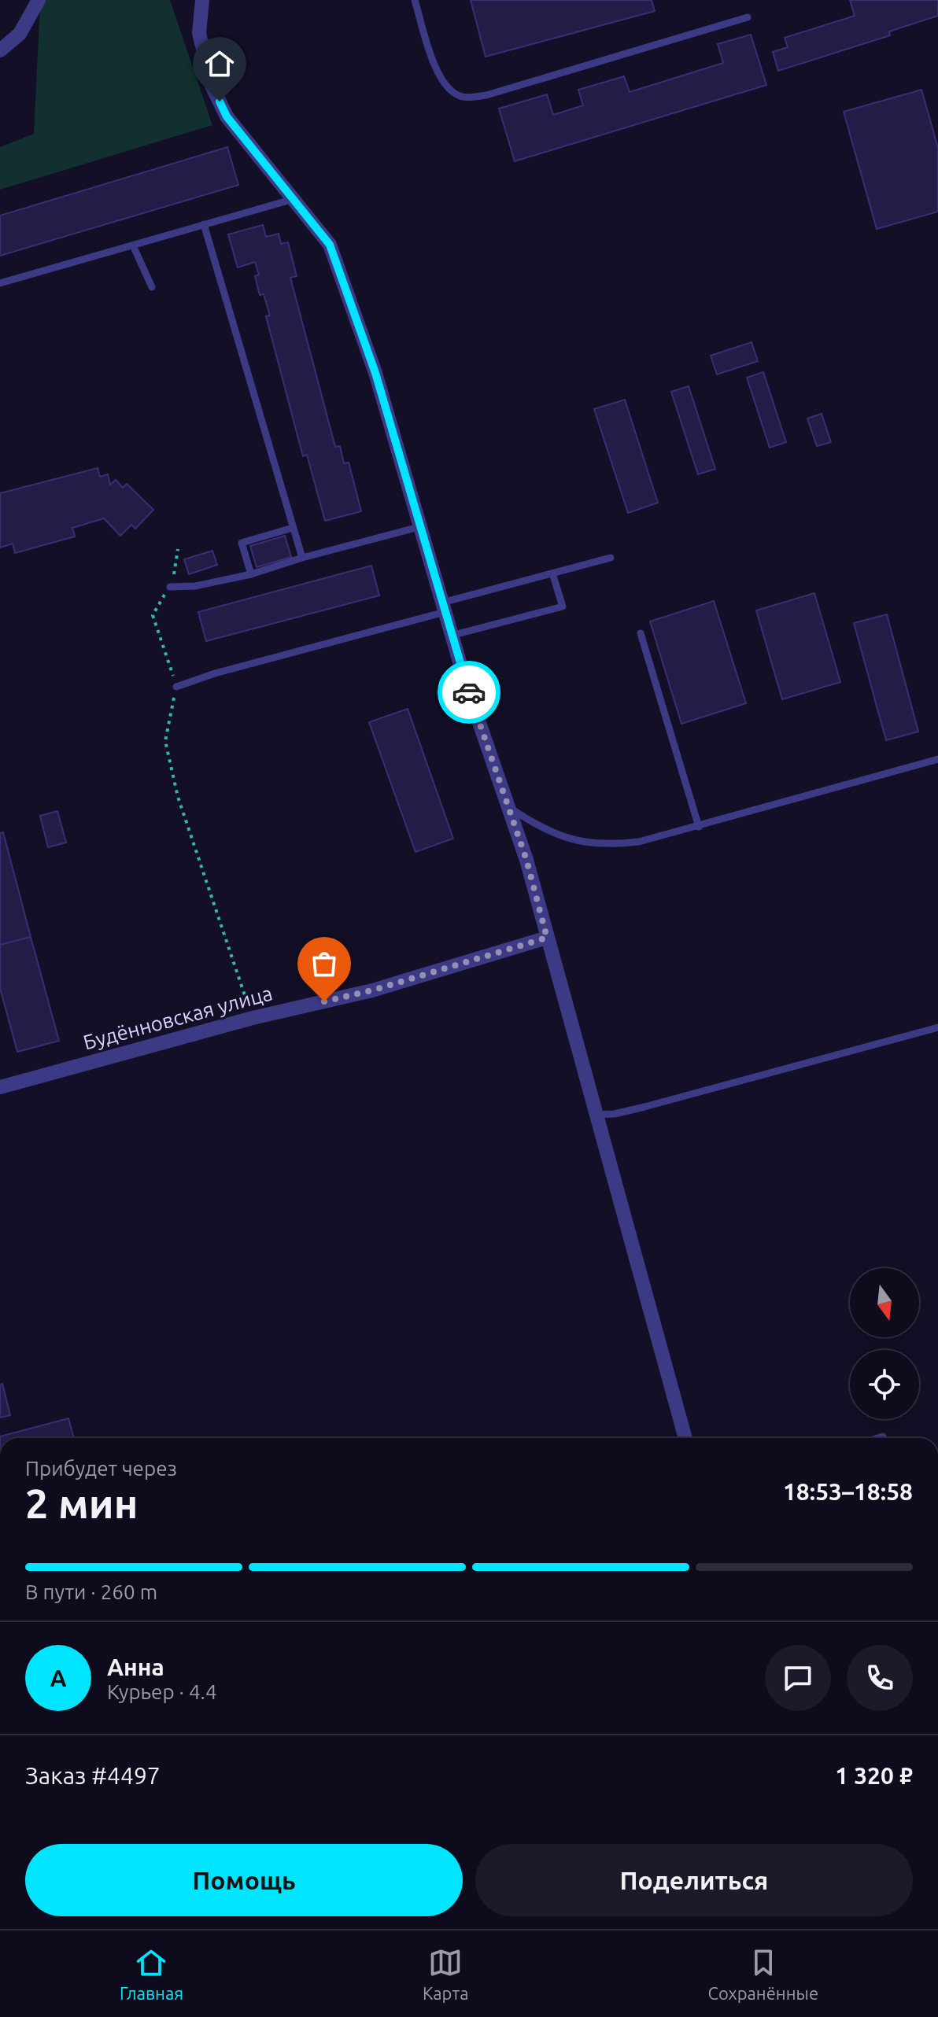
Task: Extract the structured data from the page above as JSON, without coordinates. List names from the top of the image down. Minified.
{"streets":{"street":["Будённовская улица"]},"north":"bottom","page":{"heading":["2 мин","Прибудет через","18:53–18:58"],"panel":["Анна","Курьер · 4.4","Заказ #4497","1 320 ₽"],"bar":"В пути · 260 m","round":"А","buttons":["Помощь","Поделиться"],"tabs":["Главная","Карта","Сохранённые"]}}
